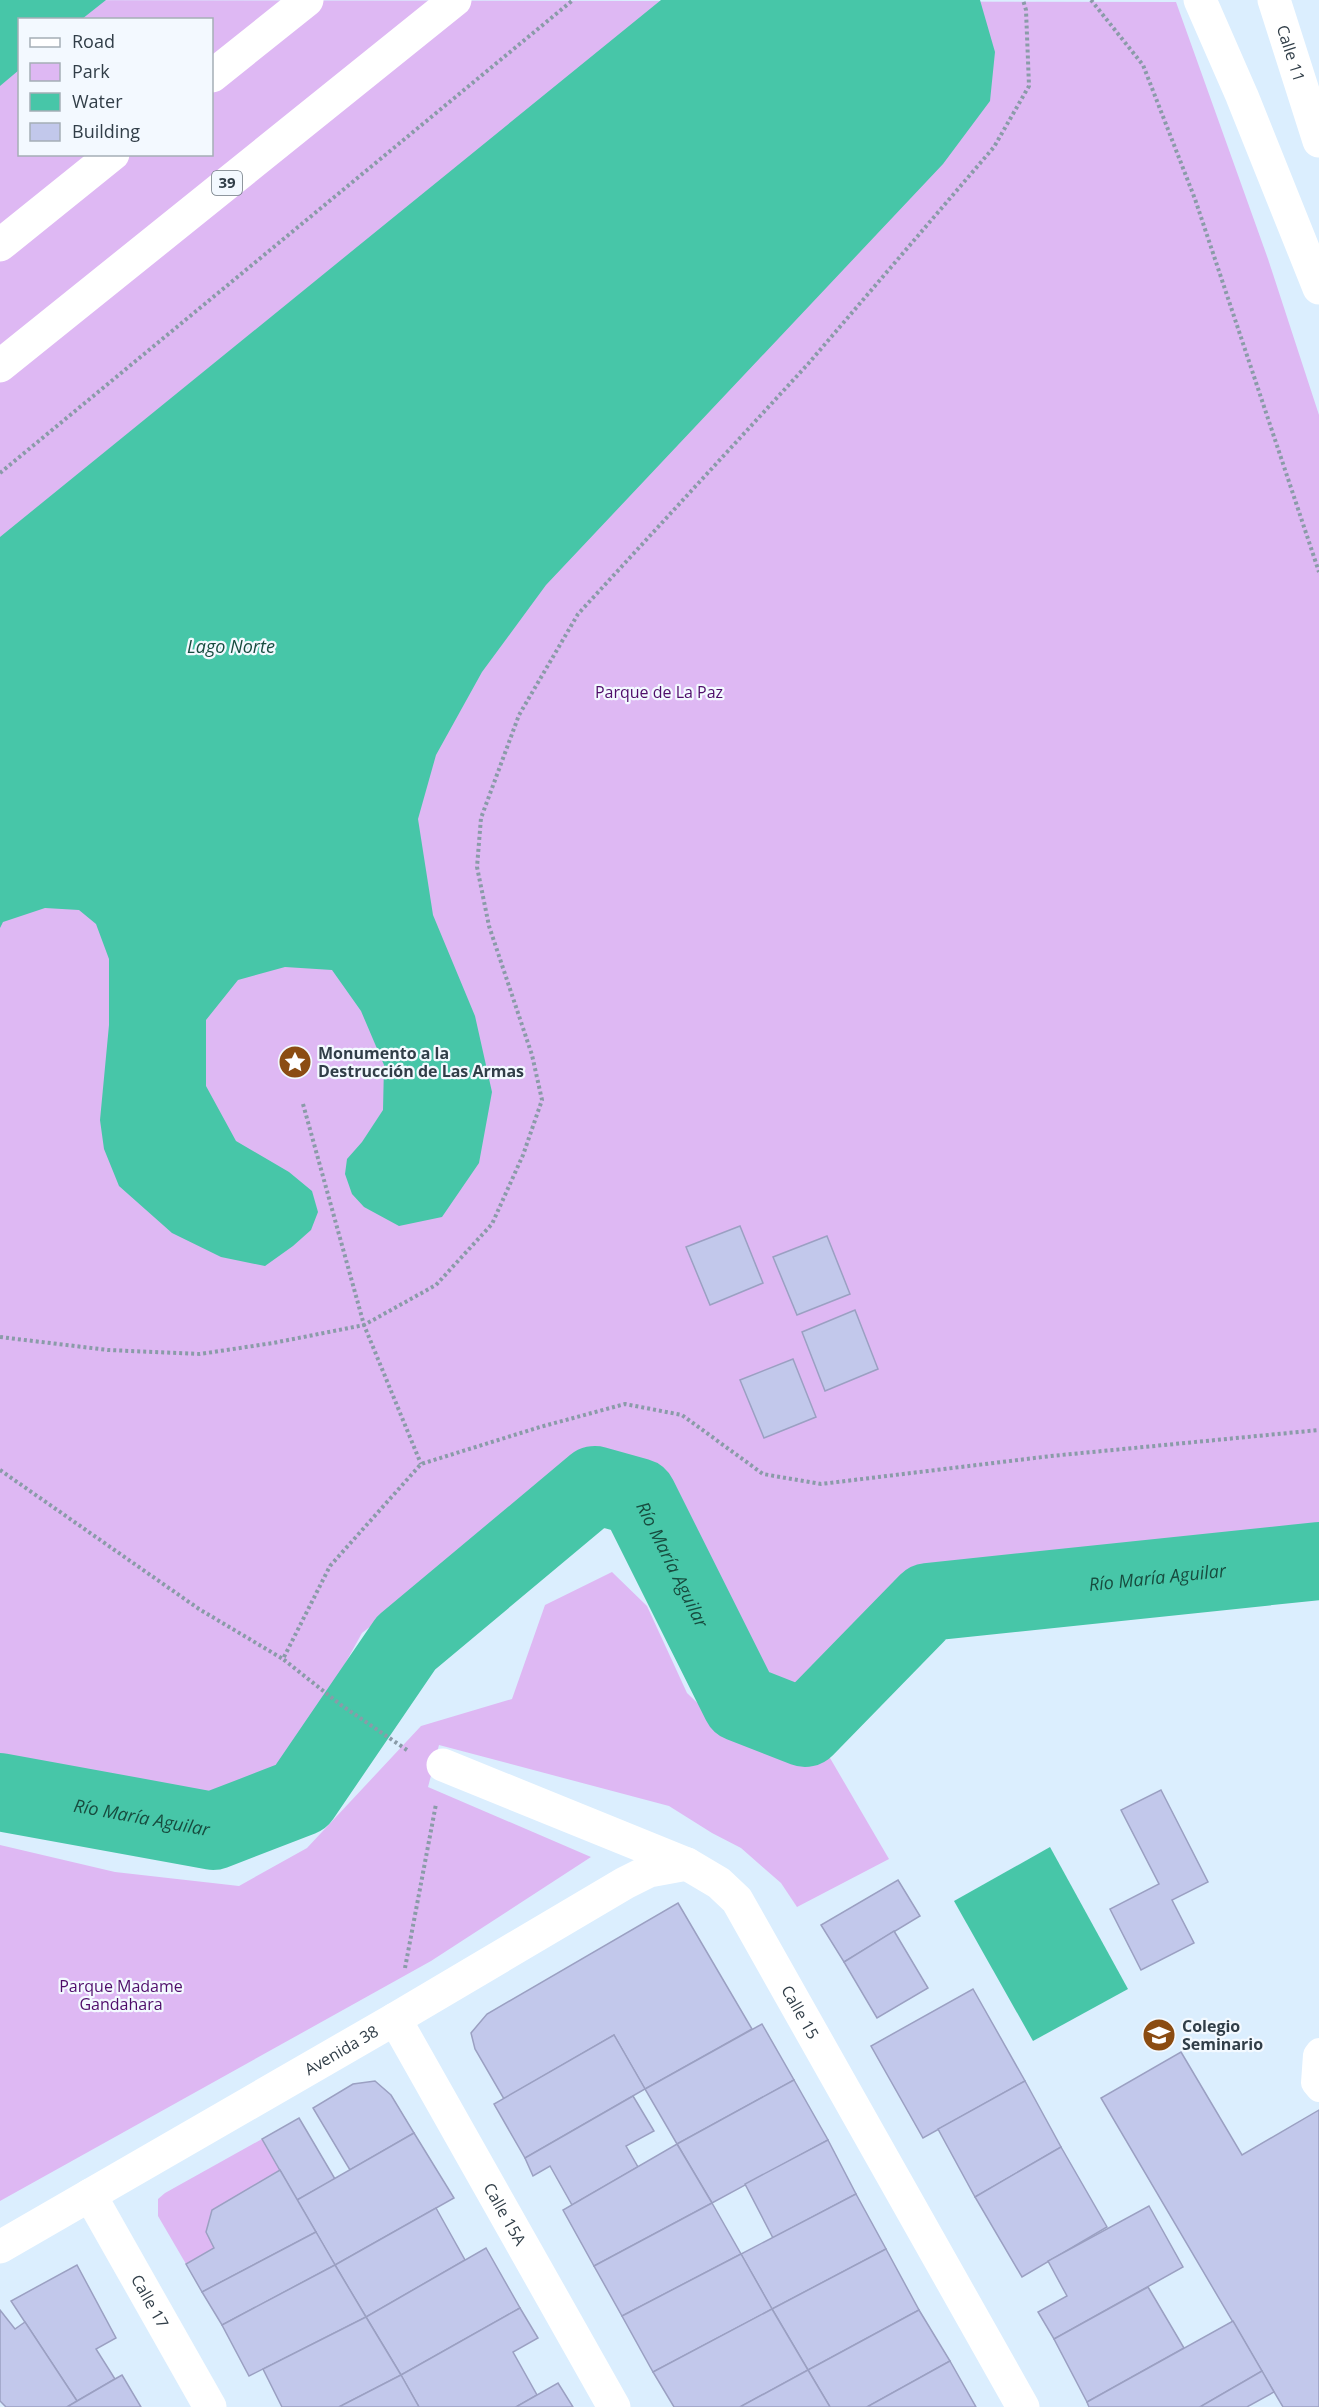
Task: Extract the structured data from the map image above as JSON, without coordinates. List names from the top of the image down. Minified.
{"streets":{"main road":["Calle 11","39","Calle 15","Avenida 38","Calle 15A","Calle 17"]},"crossings":[["Calle 15","Avenida 38"],["Avenida 38","Calle 15A"],["Avenida 38","Calle 17"]],"water":["Lago Norte","Río María Aguilar"],"parks":["Parque de La Paz","Parque Madame Gandahara"],"places":{"place":["Monumento a la Destrucción de Las Armas"],"school or university":["Colegio Seminario"]},"legend":["Road","Park","Water","Building"]}
